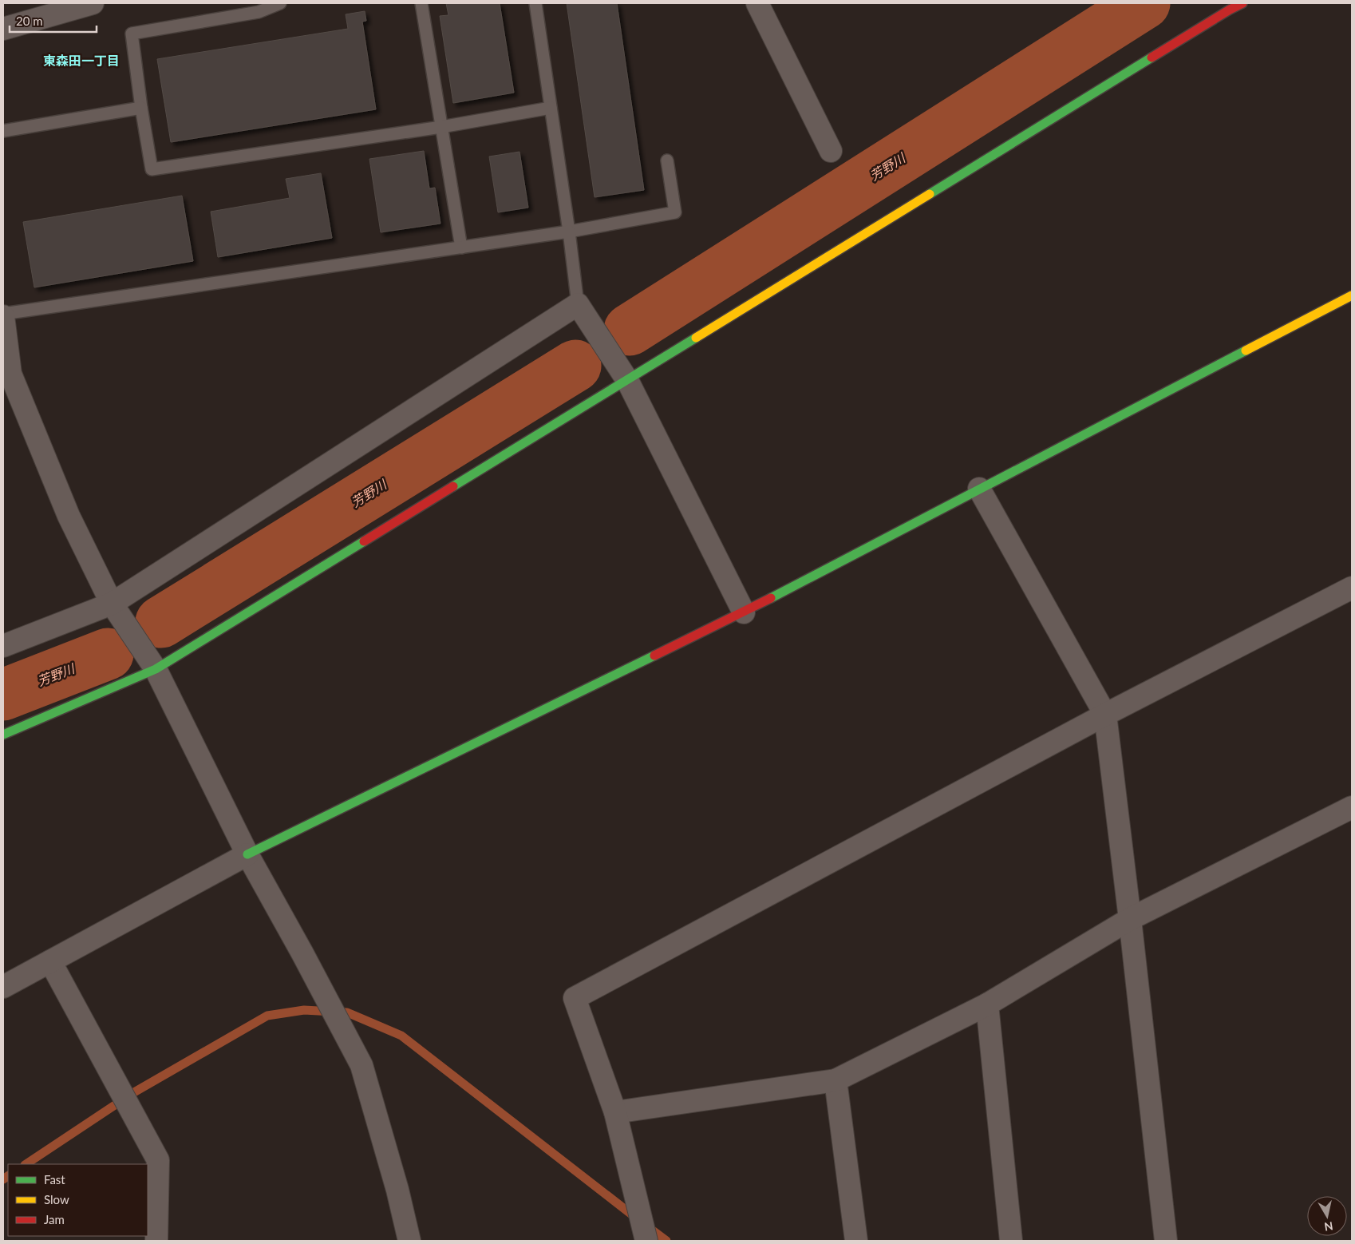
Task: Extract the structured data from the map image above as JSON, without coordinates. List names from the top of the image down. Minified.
{"districts":["東森田一丁目"],"water":["芳野川"],"legend":["Fast","Slow","Jam"],"scale_bar":"20 m","north":"bottom"}
